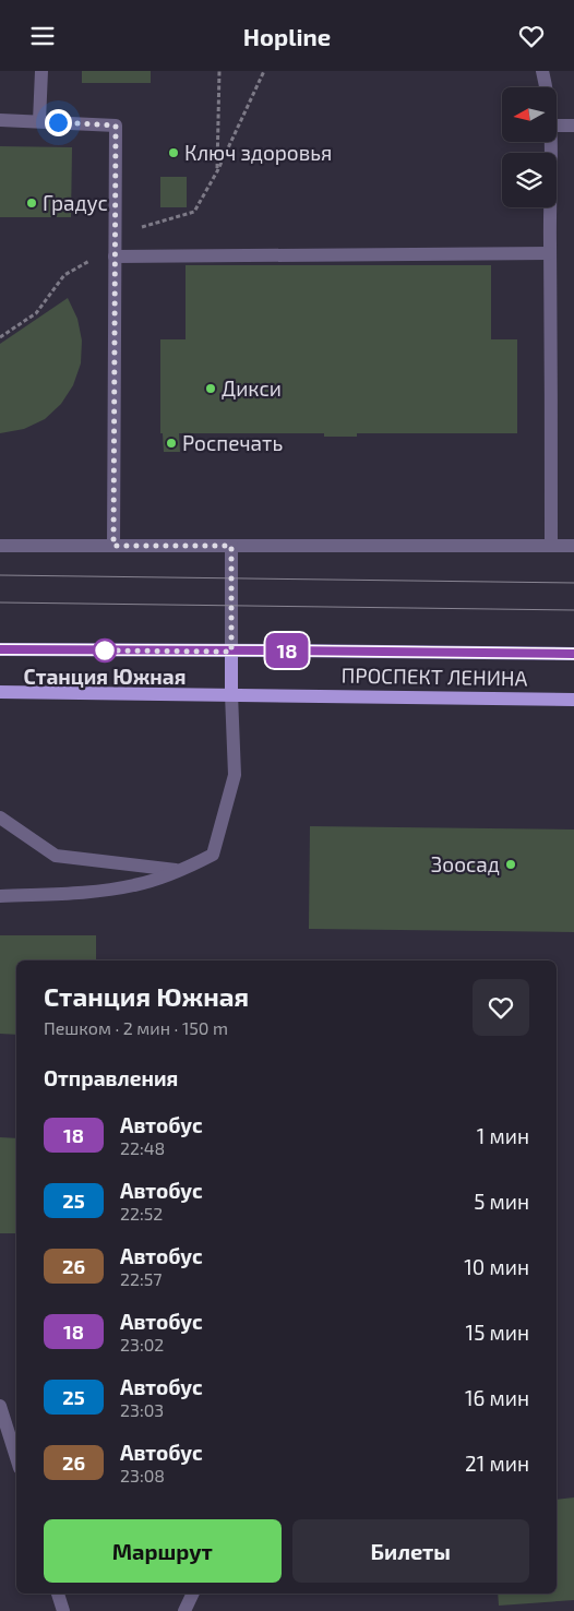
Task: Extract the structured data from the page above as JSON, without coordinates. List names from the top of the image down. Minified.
{"streets":{"main road":["ПРОСПЕКТ ЛЕНИНА"]},"places":["Ключ здоровья","Градус","Дикси","Роспечать","Станция Южная","Зоосад"],"lines":["bus line 18"],"north":"left","page":{"header":"Hopline","on_map":"18","heading":[["Станция Южная","Пешком · 2 мин · 150 m"],"Отправления"],"list":[{"mark":"18","name":"Автобус","note":"22:48","value":"1 мин"},{"mark":"25","name":"Автобус","note":"22:52","value":"5 мин"},{"mark":"26","name":"Автобус","note":"22:57","value":"10 мин"},{"mark":"18","name":"Автобус","note":"23:02","value":"15 мин"},{"mark":"25","name":"Автобус","note":"23:03","value":"16 мин"},{"mark":"26","name":"Автобус","note":"23:08","value":"21 мин"}],"buttons":["Маршрут","Билеты"]}}
